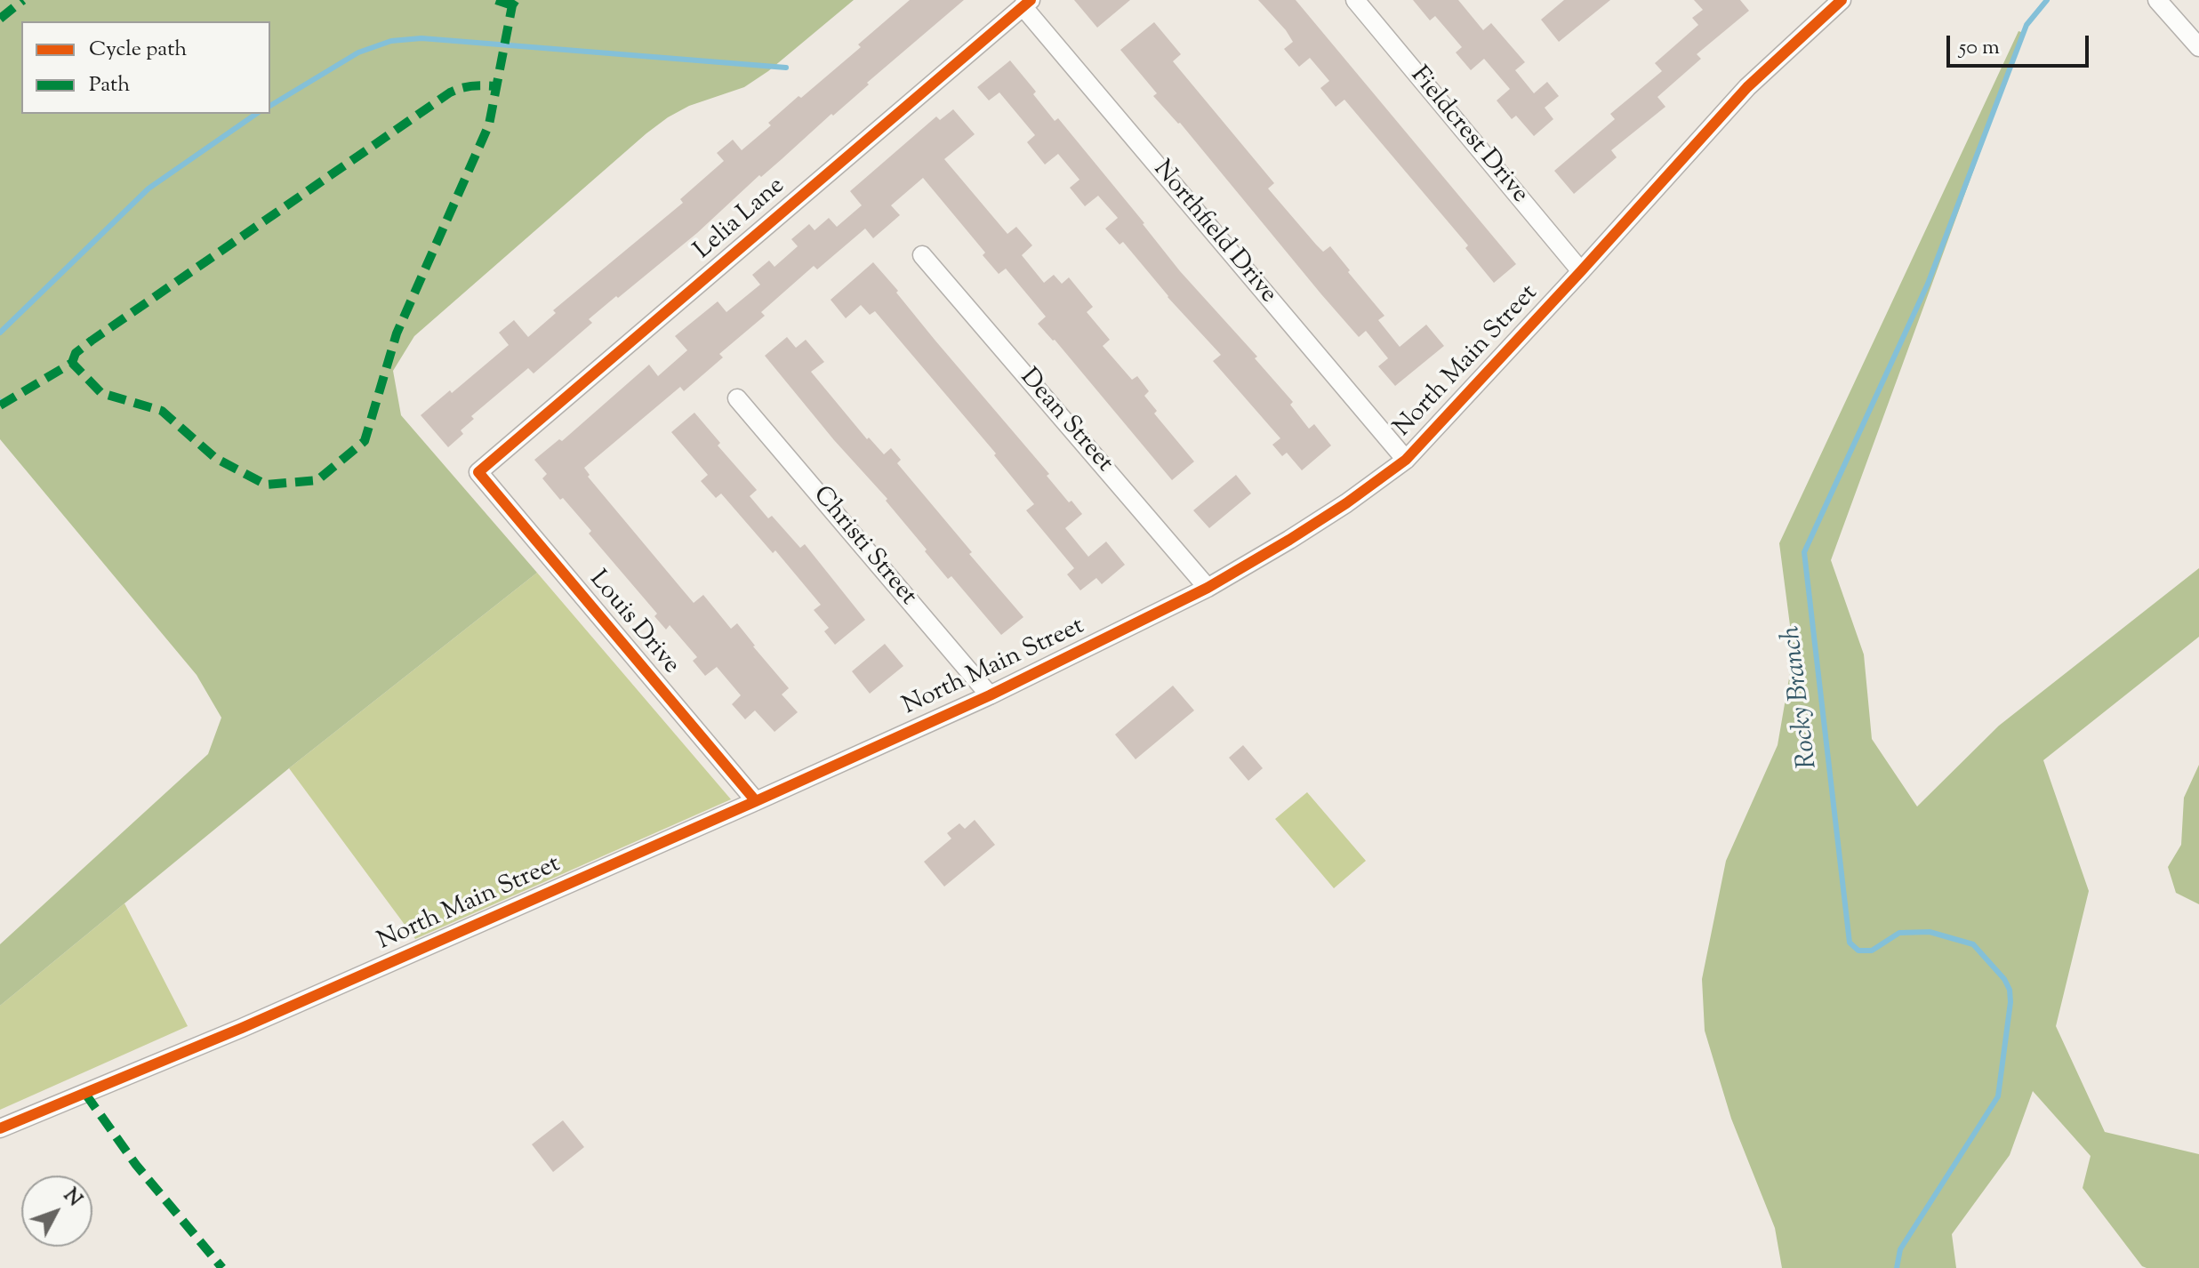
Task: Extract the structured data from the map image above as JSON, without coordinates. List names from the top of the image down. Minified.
{"streets":{"street":["Fieldcrest Drive","Lelia Lane","Northfield Drive","North Main Street","Dean Street","Christi Street","Louis Drive"]},"crossings":[["Fieldcrest Drive","North Main Street"],["Lelia Lane","Northfield Drive"],["Lelia Lane","Louis Drive"],["Northfield Drive","North Main Street"],["North Main Street","Dean Street"],["North Main Street","Christi Street"],["North Main Street","Louis Drive"]],"water":["Rocky Branch"],"legend":["Cycle path","Path"],"scale_bar":"50 m","north":"top right"}
